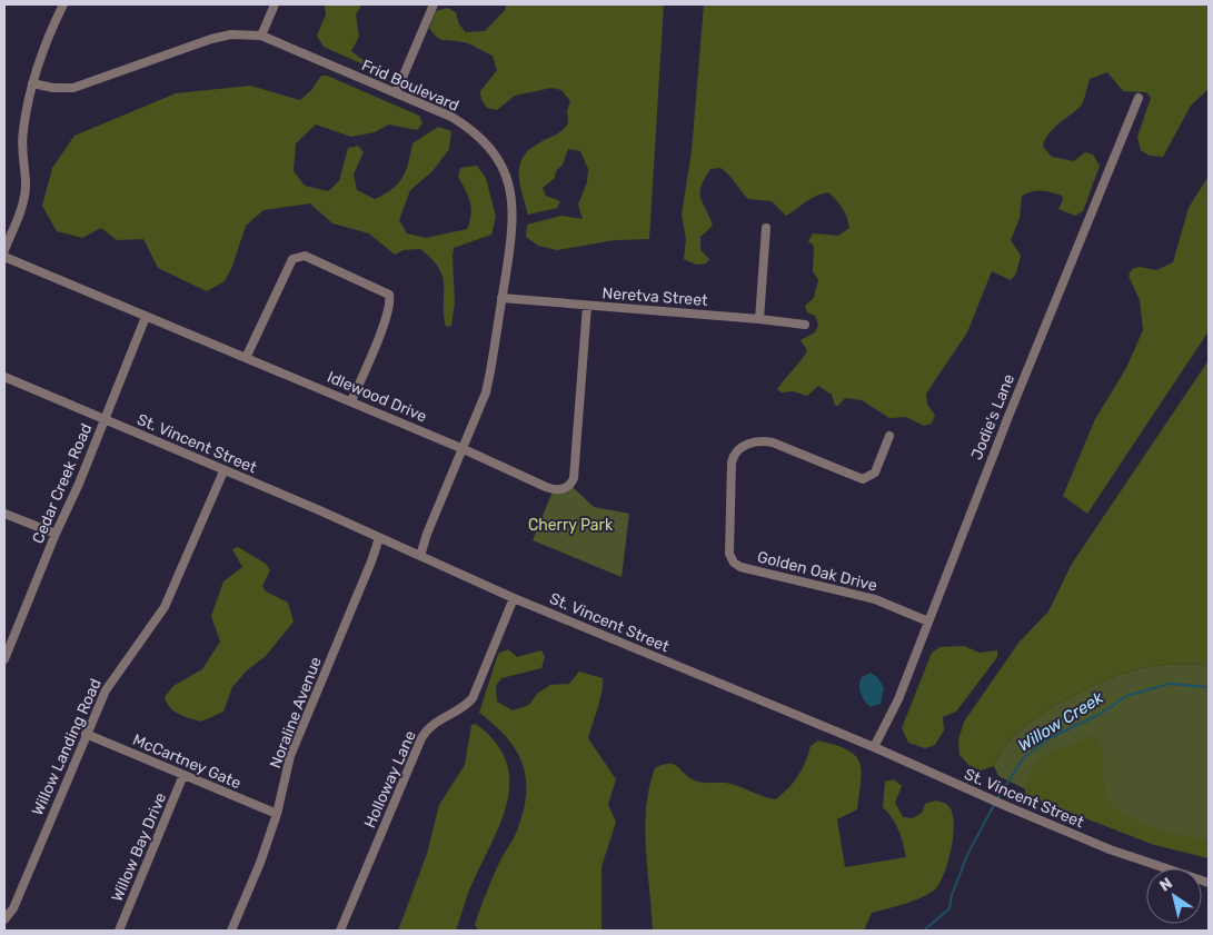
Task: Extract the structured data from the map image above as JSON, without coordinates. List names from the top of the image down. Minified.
{"streets":{"street":["Frid Boulevard","Neretva Street","Idlewood Drive","Jodie's Lane","St. Vincent Street","Cedar Creek Road","Golden Oak Drive","Noraline Avenue","Willow Landing Road","McCartney Gate","Holloway Lane","Willow Bay Drive"]},"crossings":[["Frid Boulevard","Neretva Street"],["Frid Boulevard","Idlewood Drive"],["Frid Boulevard","St. Vincent Street"],["Neretva Street","Idlewood Drive"],["Idlewood Drive","Cedar Creek Road"],["Jodie's Lane","St. Vincent Street"],["Jodie's Lane","Golden Oak Drive"],["St. Vincent Street","Cedar Creek Road"],["St. Vincent Street","Noraline Avenue"],["St. Vincent Street","Willow Landing Road"],["St. Vincent Street","Holloway Lane"],["Noraline Avenue","McCartney Gate"],["Willow Landing Road","McCartney Gate"],["McCartney Gate","Willow Bay Drive"]],"water":["Willow Creek"],"parks":["Cherry Park"],"north":"top left"}
